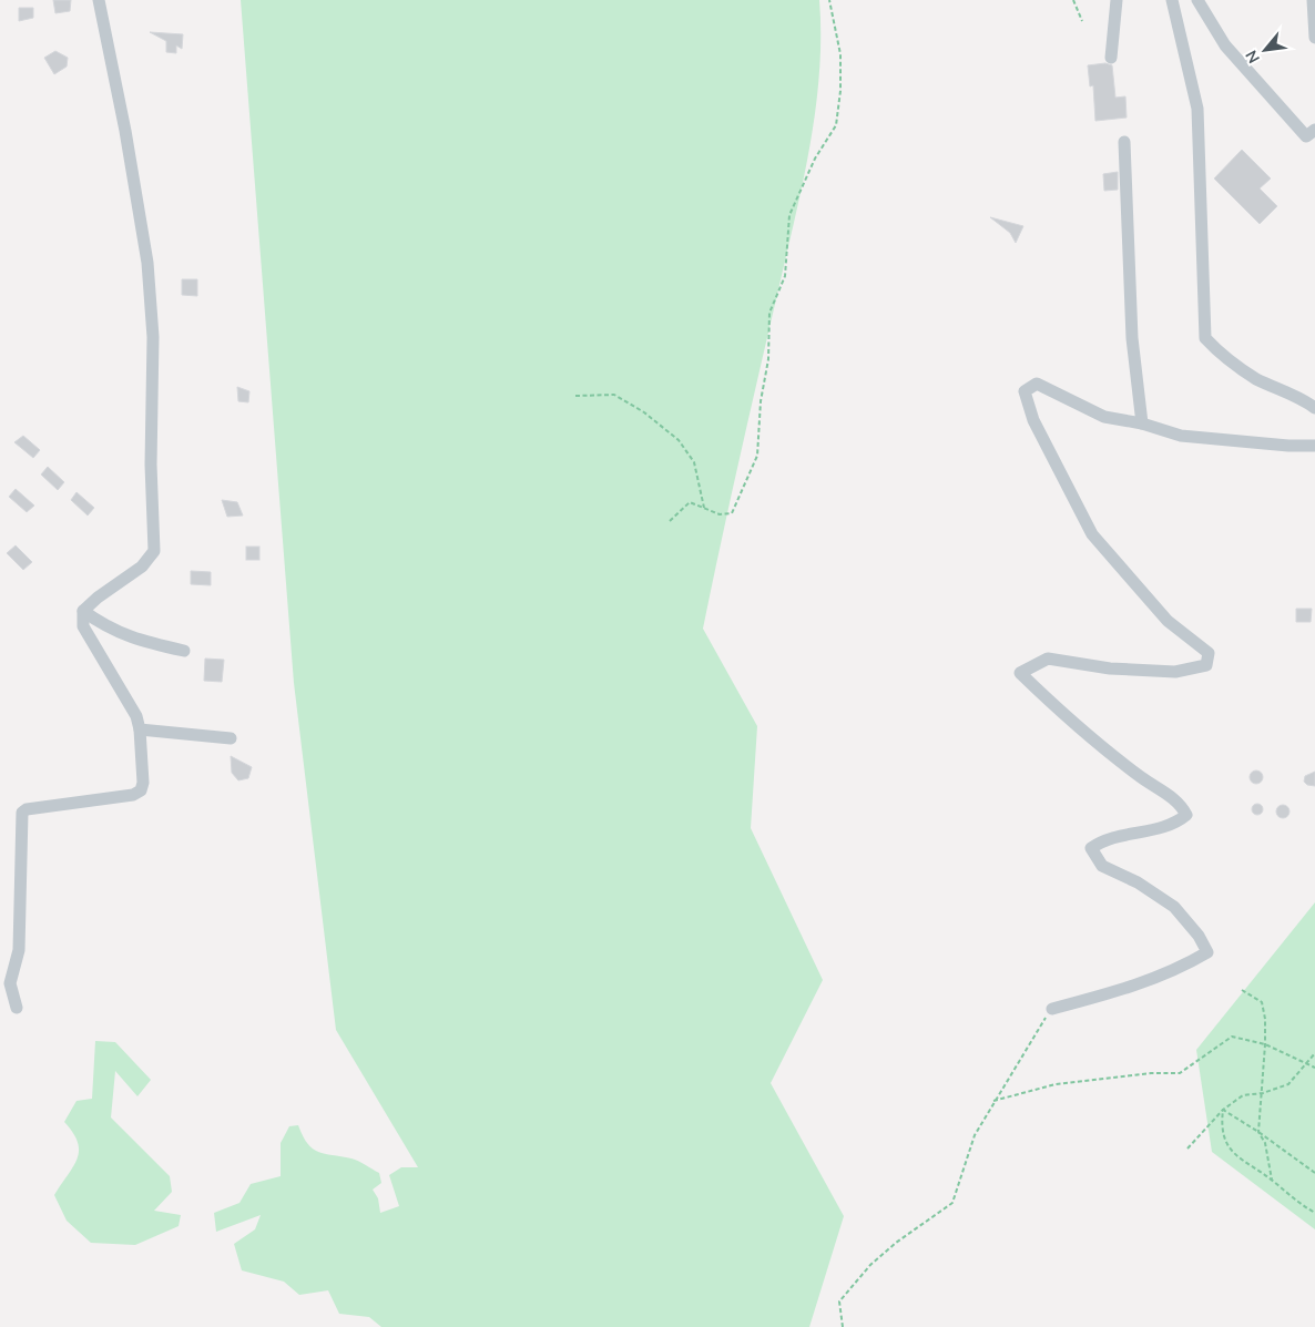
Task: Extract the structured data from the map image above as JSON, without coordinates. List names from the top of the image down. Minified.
{"north":"bottom left"}
